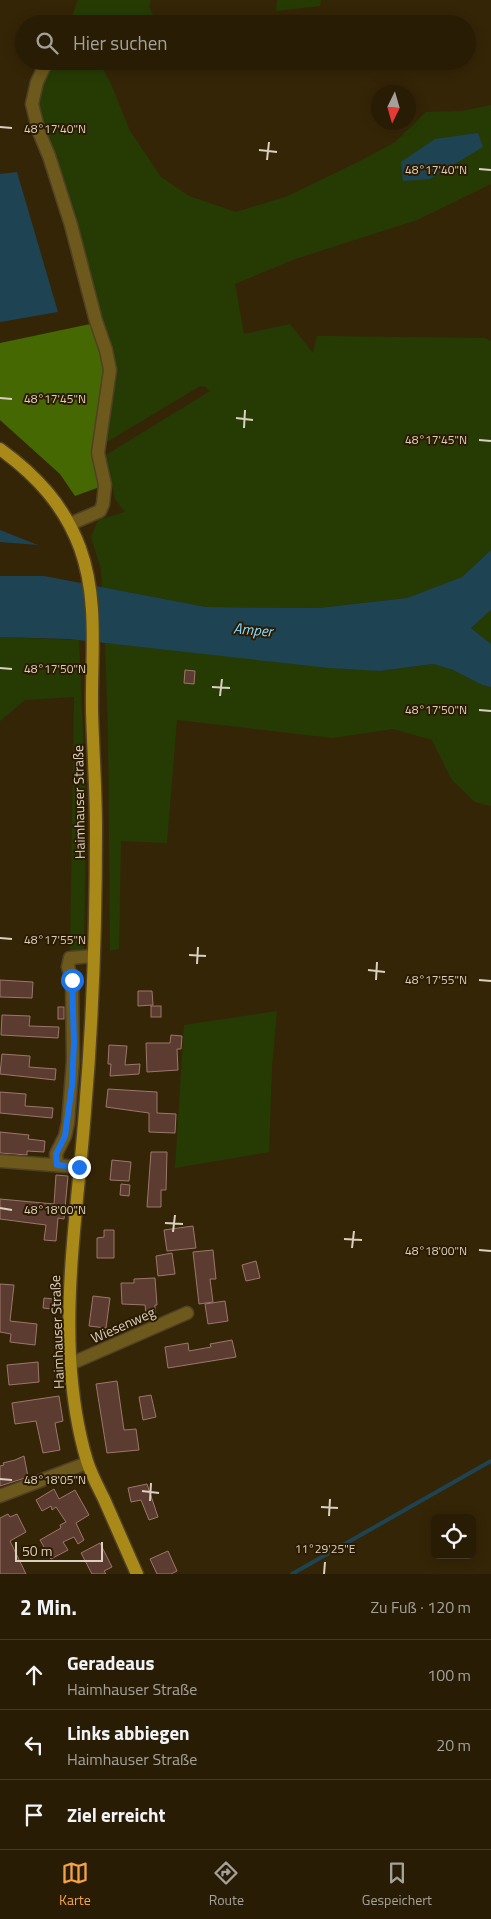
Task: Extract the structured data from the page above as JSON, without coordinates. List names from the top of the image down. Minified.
{"streets":{"main road":["Haimhauser Straße"],"street":["Wiesenweg"]},"crossings":[["Haimhauser Straße","Wiesenweg"]],"water":["Amper"],"scale_bar":"50 m","north":"bottom","page":{"search":"Hier suchen","scale":"50 m","heading":["2 Min.","Zu Fuß · 120 m"],"list":[["Geradeaus","Haimhauser Straße","100 m"],["Links abbiegen","Haimhauser Straße","20 m"],"Ziel erreicht"],"nav":["Karte","Route","Gespeichert"]},"coordinates":["48°17'40\"N","48°17'45\"N","48°17'50\"N","48°17'55\"N","48°18'00\"N","48°18'05\"N","11°29'25\"E"]}
